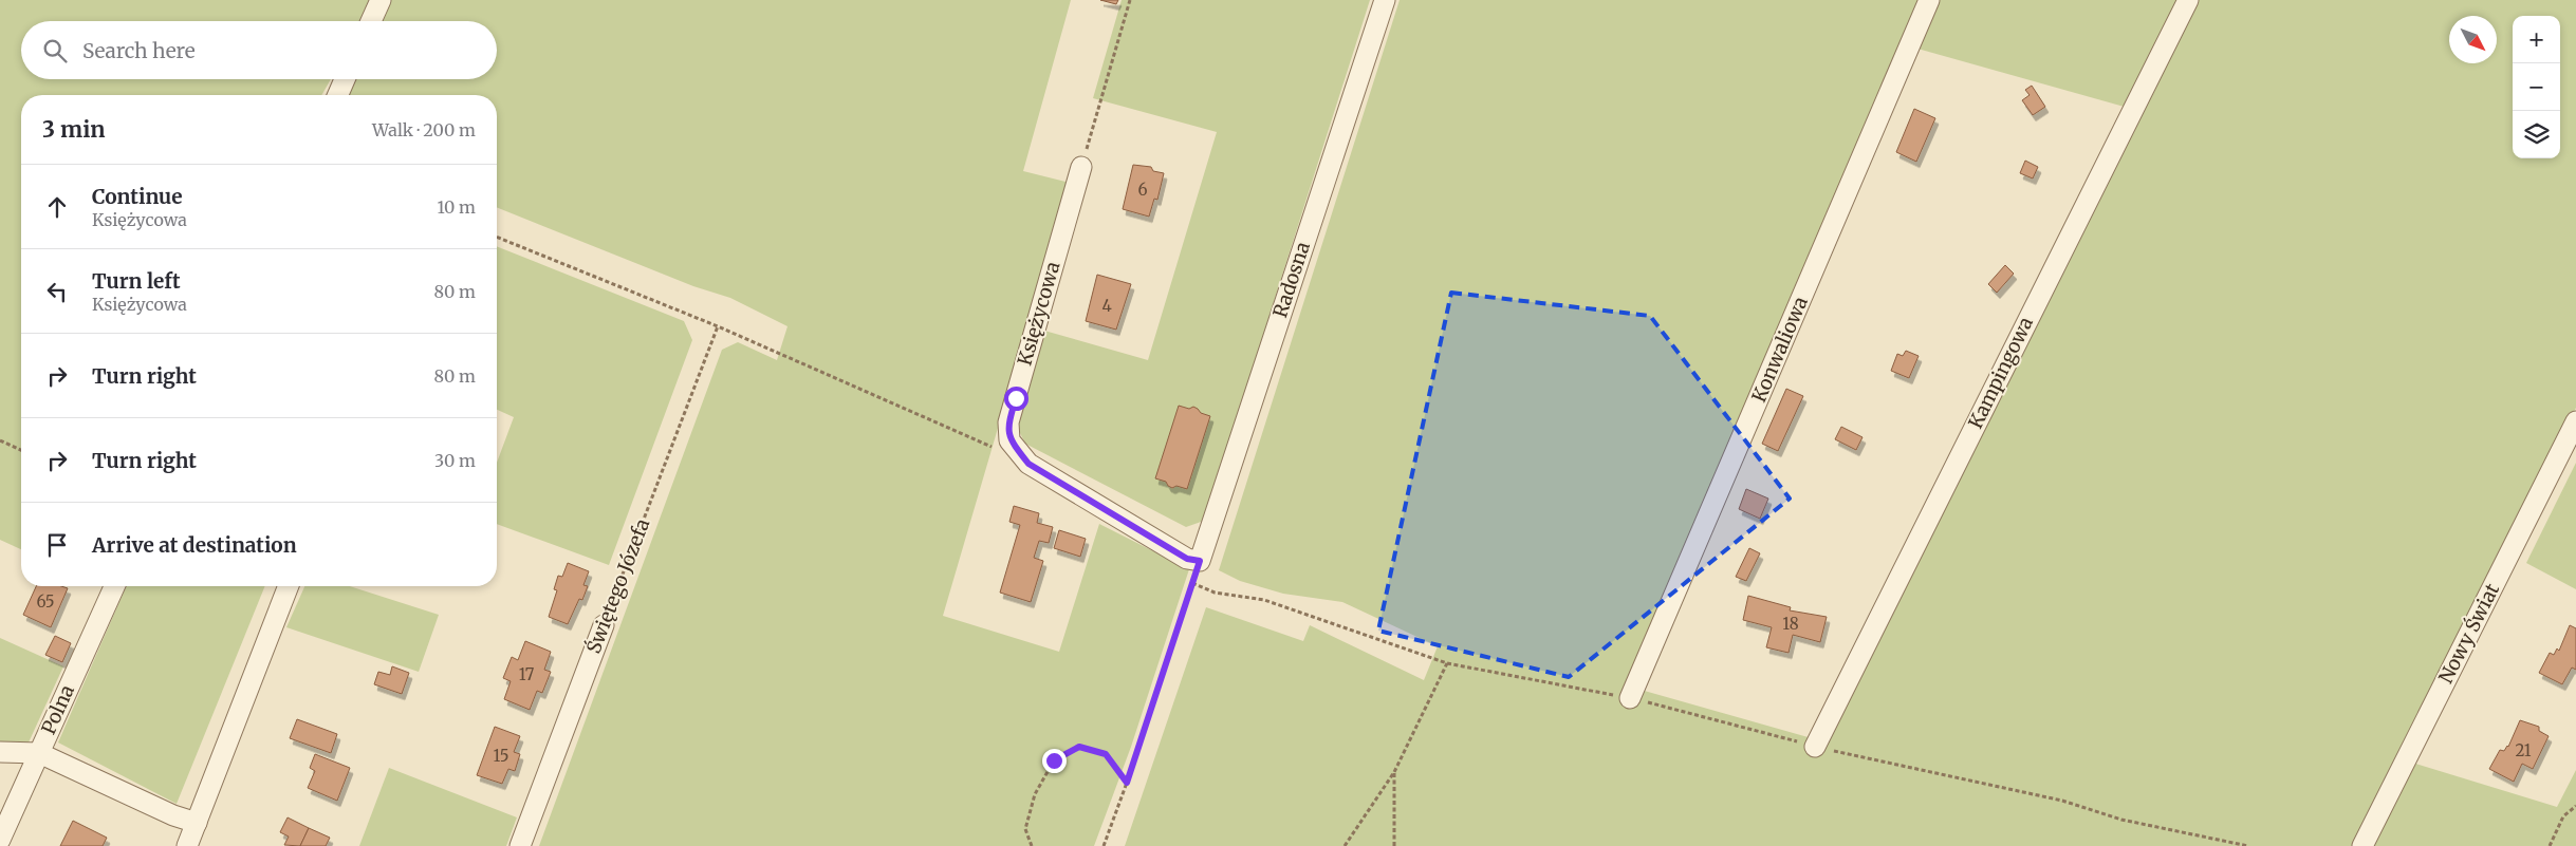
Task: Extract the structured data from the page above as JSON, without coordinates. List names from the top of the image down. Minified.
{"streets":{"street":["Radosna","Księżycowa","Konwaliowa","Kampingowa","Świętego Józefa","Nowy Świat","Polna"]},"crossings":[["Radosna","Księżycowa"]],"house_numbers":["6","4","65","18","17","21","15"],"north":"bottom right","page":{"map_buttons":["+","−"],"search":"Search here","heading":["3 min","Walk · 200 m"],"list":[["Continue","Księżycowa","10 m"],["Turn left","Księżycowa","80 m"],["Turn right","80 m"],["Turn right","30 m"],"Arrive at destination"]}}
